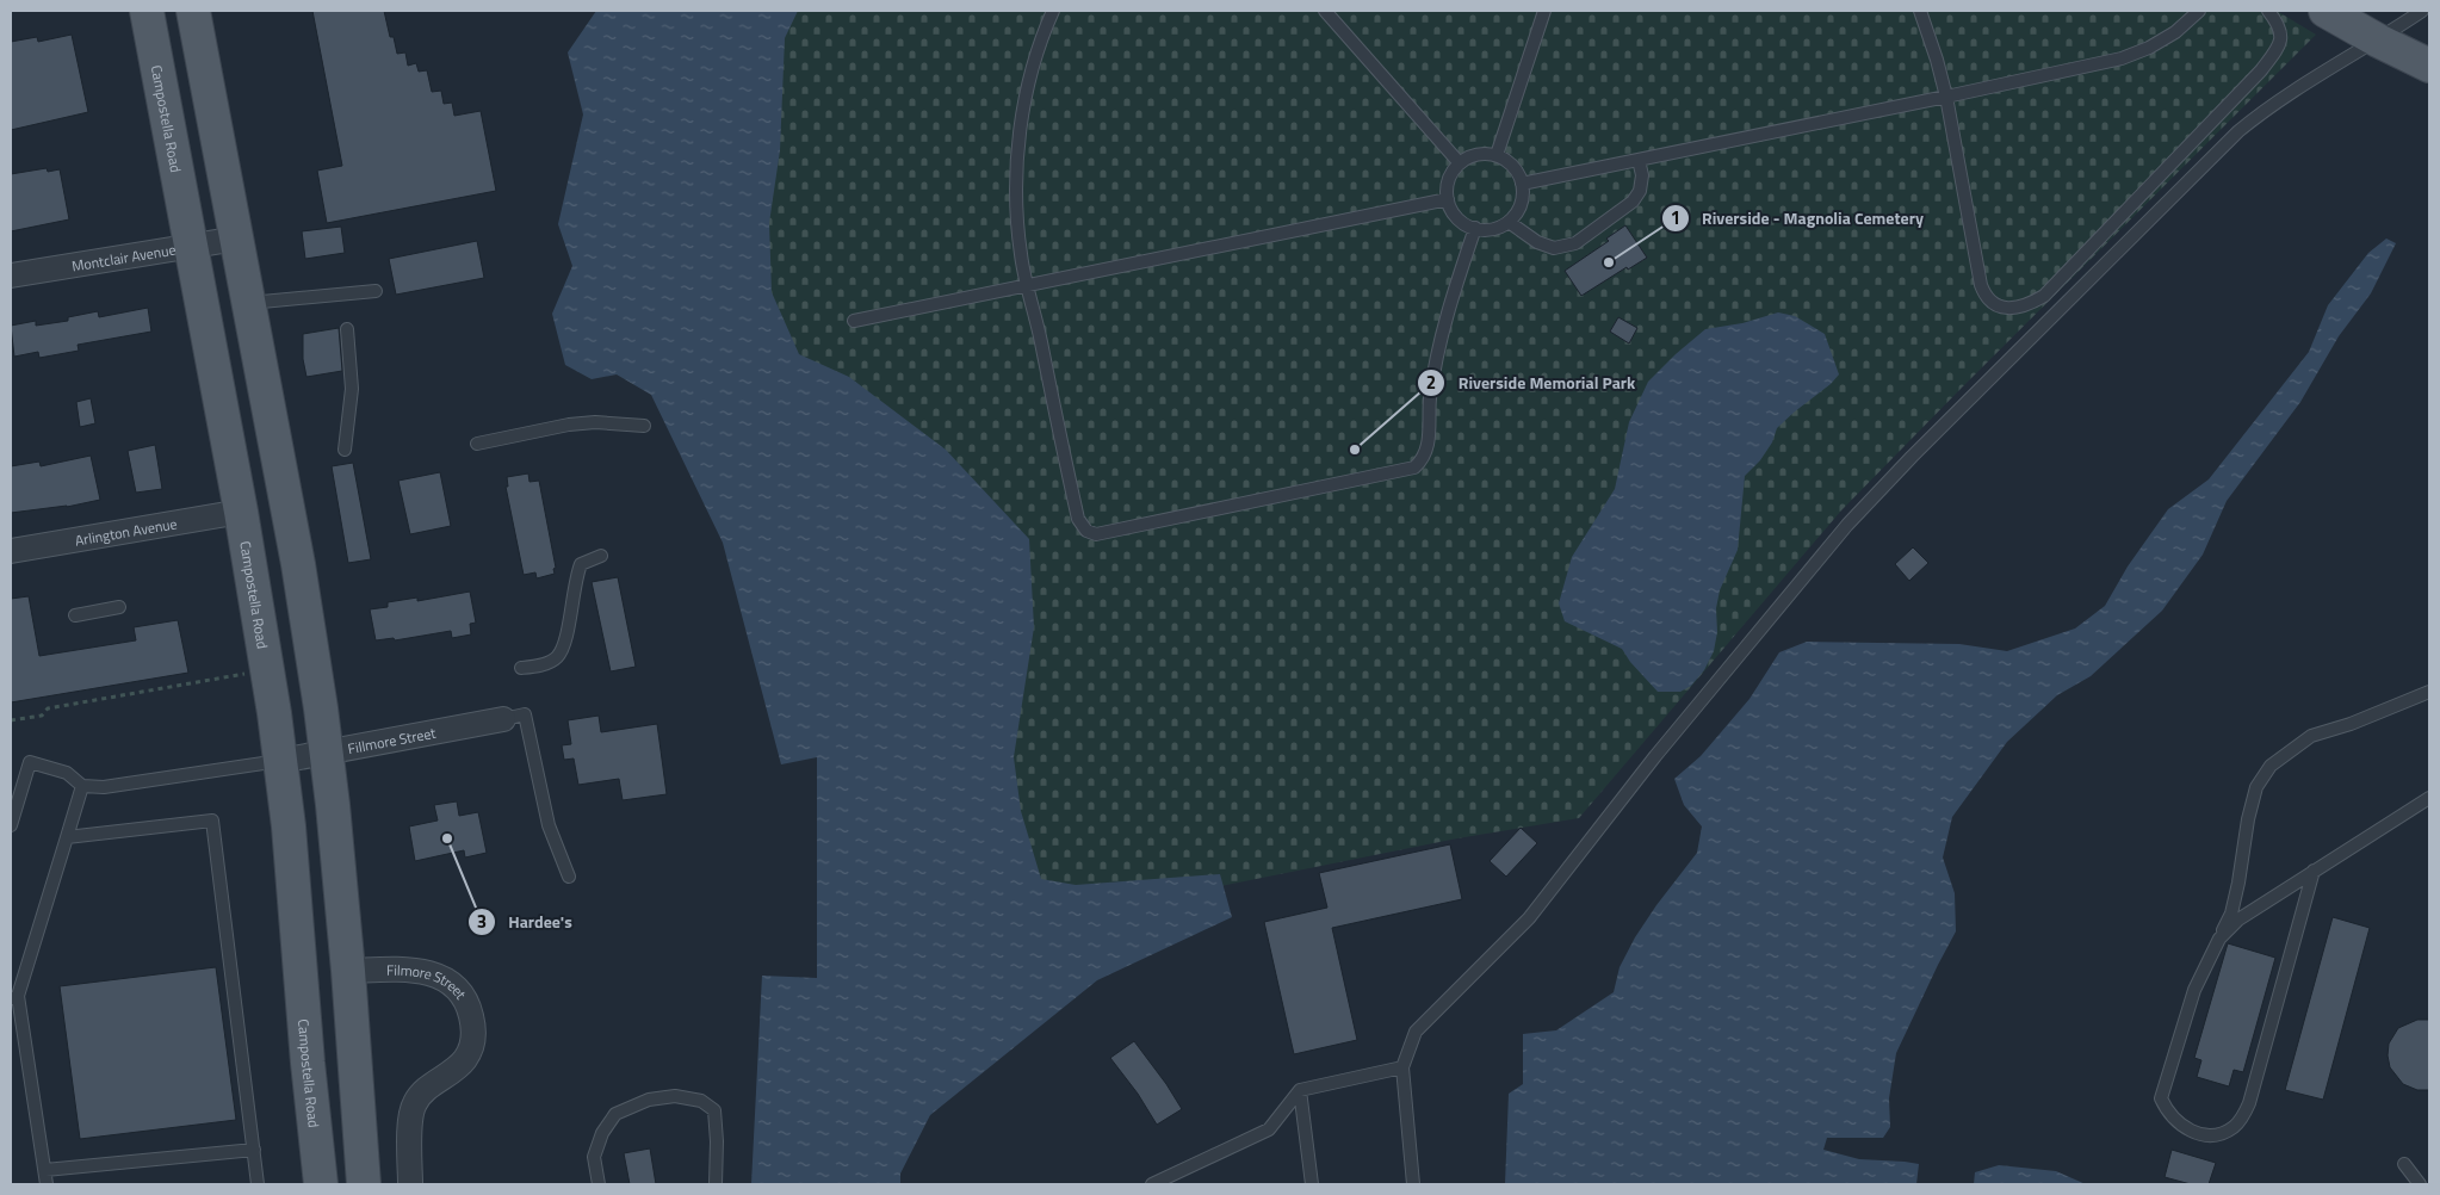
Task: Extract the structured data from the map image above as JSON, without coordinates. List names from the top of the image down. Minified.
{"streets":{"main road":["Campostella Road"],"street":["Montclair Avenue","Arlington Avenue","Fillmore Street","Filmore Street"]},"crossings":[["Campostella Road","Montclair Avenue"],["Campostella Road","Arlington Avenue"],["Campostella Road","Fillmore Street"]],"places":["Riverside - Magnolia Cemetery","Riverside Memorial Park","Hardee's"]}
